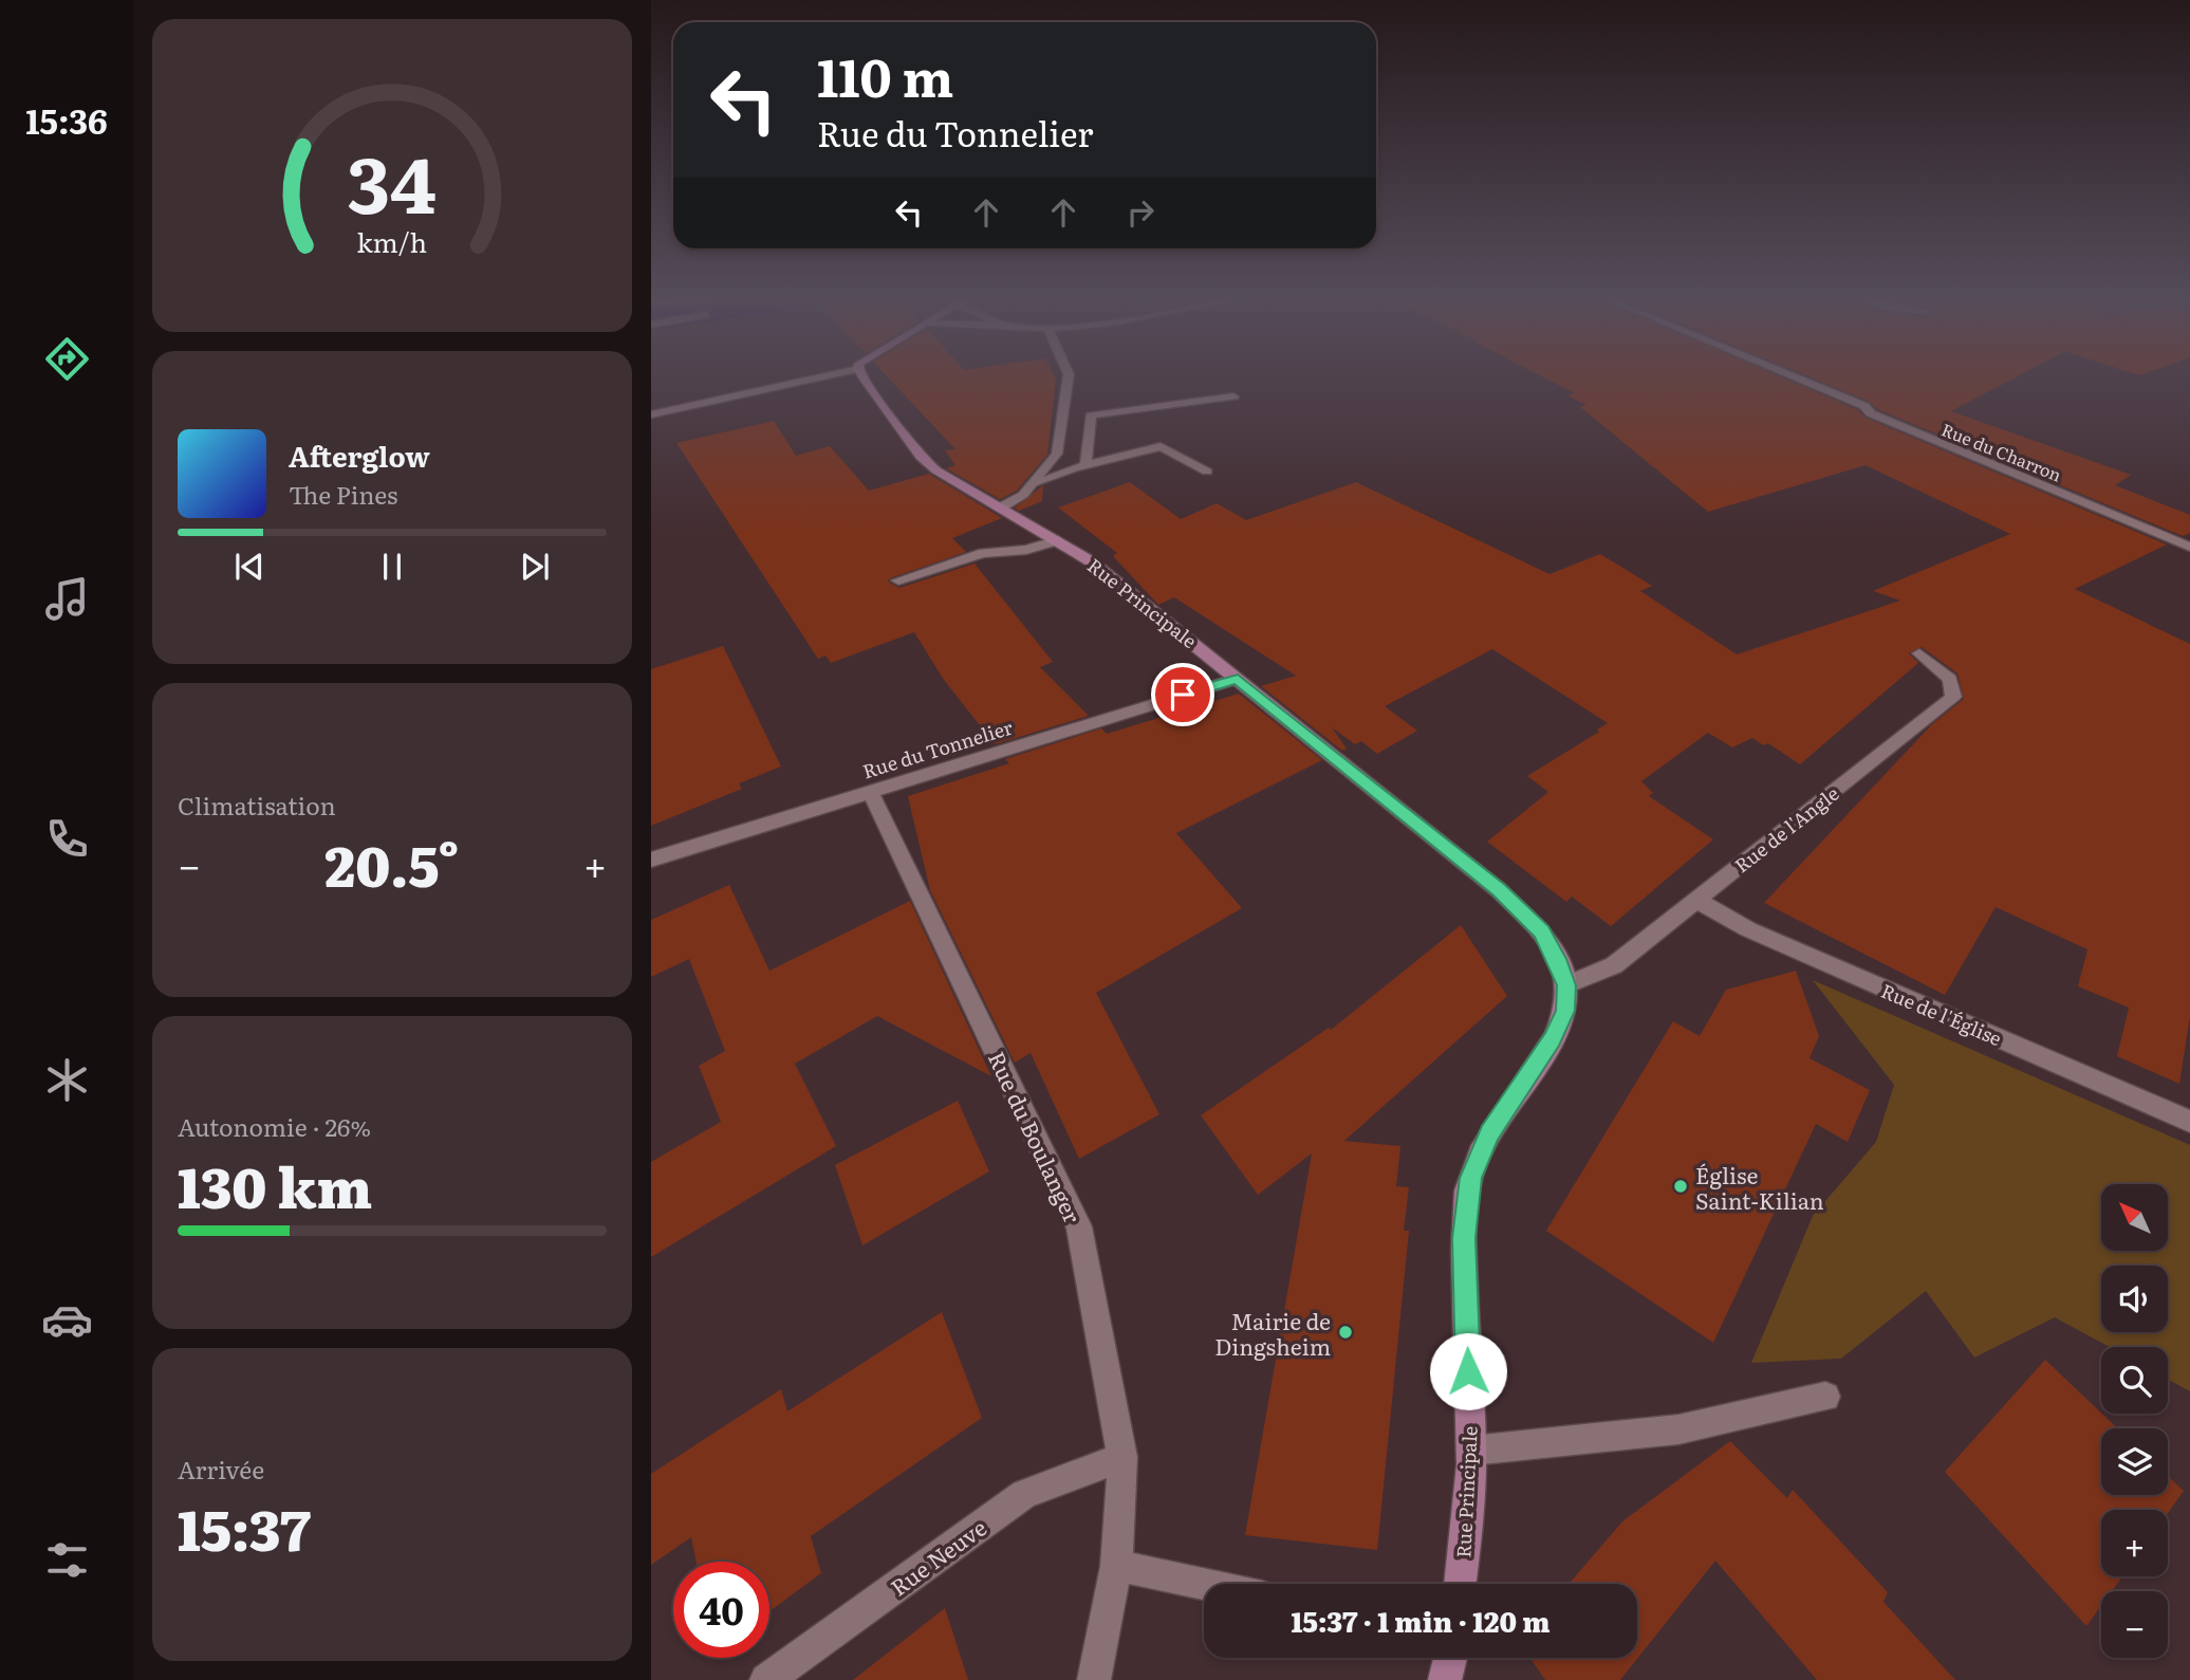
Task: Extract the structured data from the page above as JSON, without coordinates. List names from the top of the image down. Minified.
{"streets":{"street":["Rue du Charron","Rue Principale","Rue du Tonnelier","Rue de l'Angle","Rue de l'Église","Rue du Boulanger","Rue Neuve"]},"crossings":[["Rue Principale","Rue du Tonnelier"],["Rue Principale","Rue de l'Angle"],["Rue du Tonnelier","Rue du Boulanger"],["Rue de l'Angle","Rue de l'Église"],["Rue du Boulanger","Rue Neuve"]],"places":["Église Saint-Kilian","Mairie de Dingsheim"],"north":"top left","page":{"tabs":"15:36","turn":["110 m","Rue du Tonnelier"],"song":["Afterglow","The Pines"],"tile":["Climatisation",["Autonomie · 26%","130 km"],["Arrivée","15:37"]],"heat":["−","20.5°","+"],"map_buttons":["+","−"],"limit":"40","trip":"15:37 · 1 min · 120 m","gauge":["34","km/h"]}}
